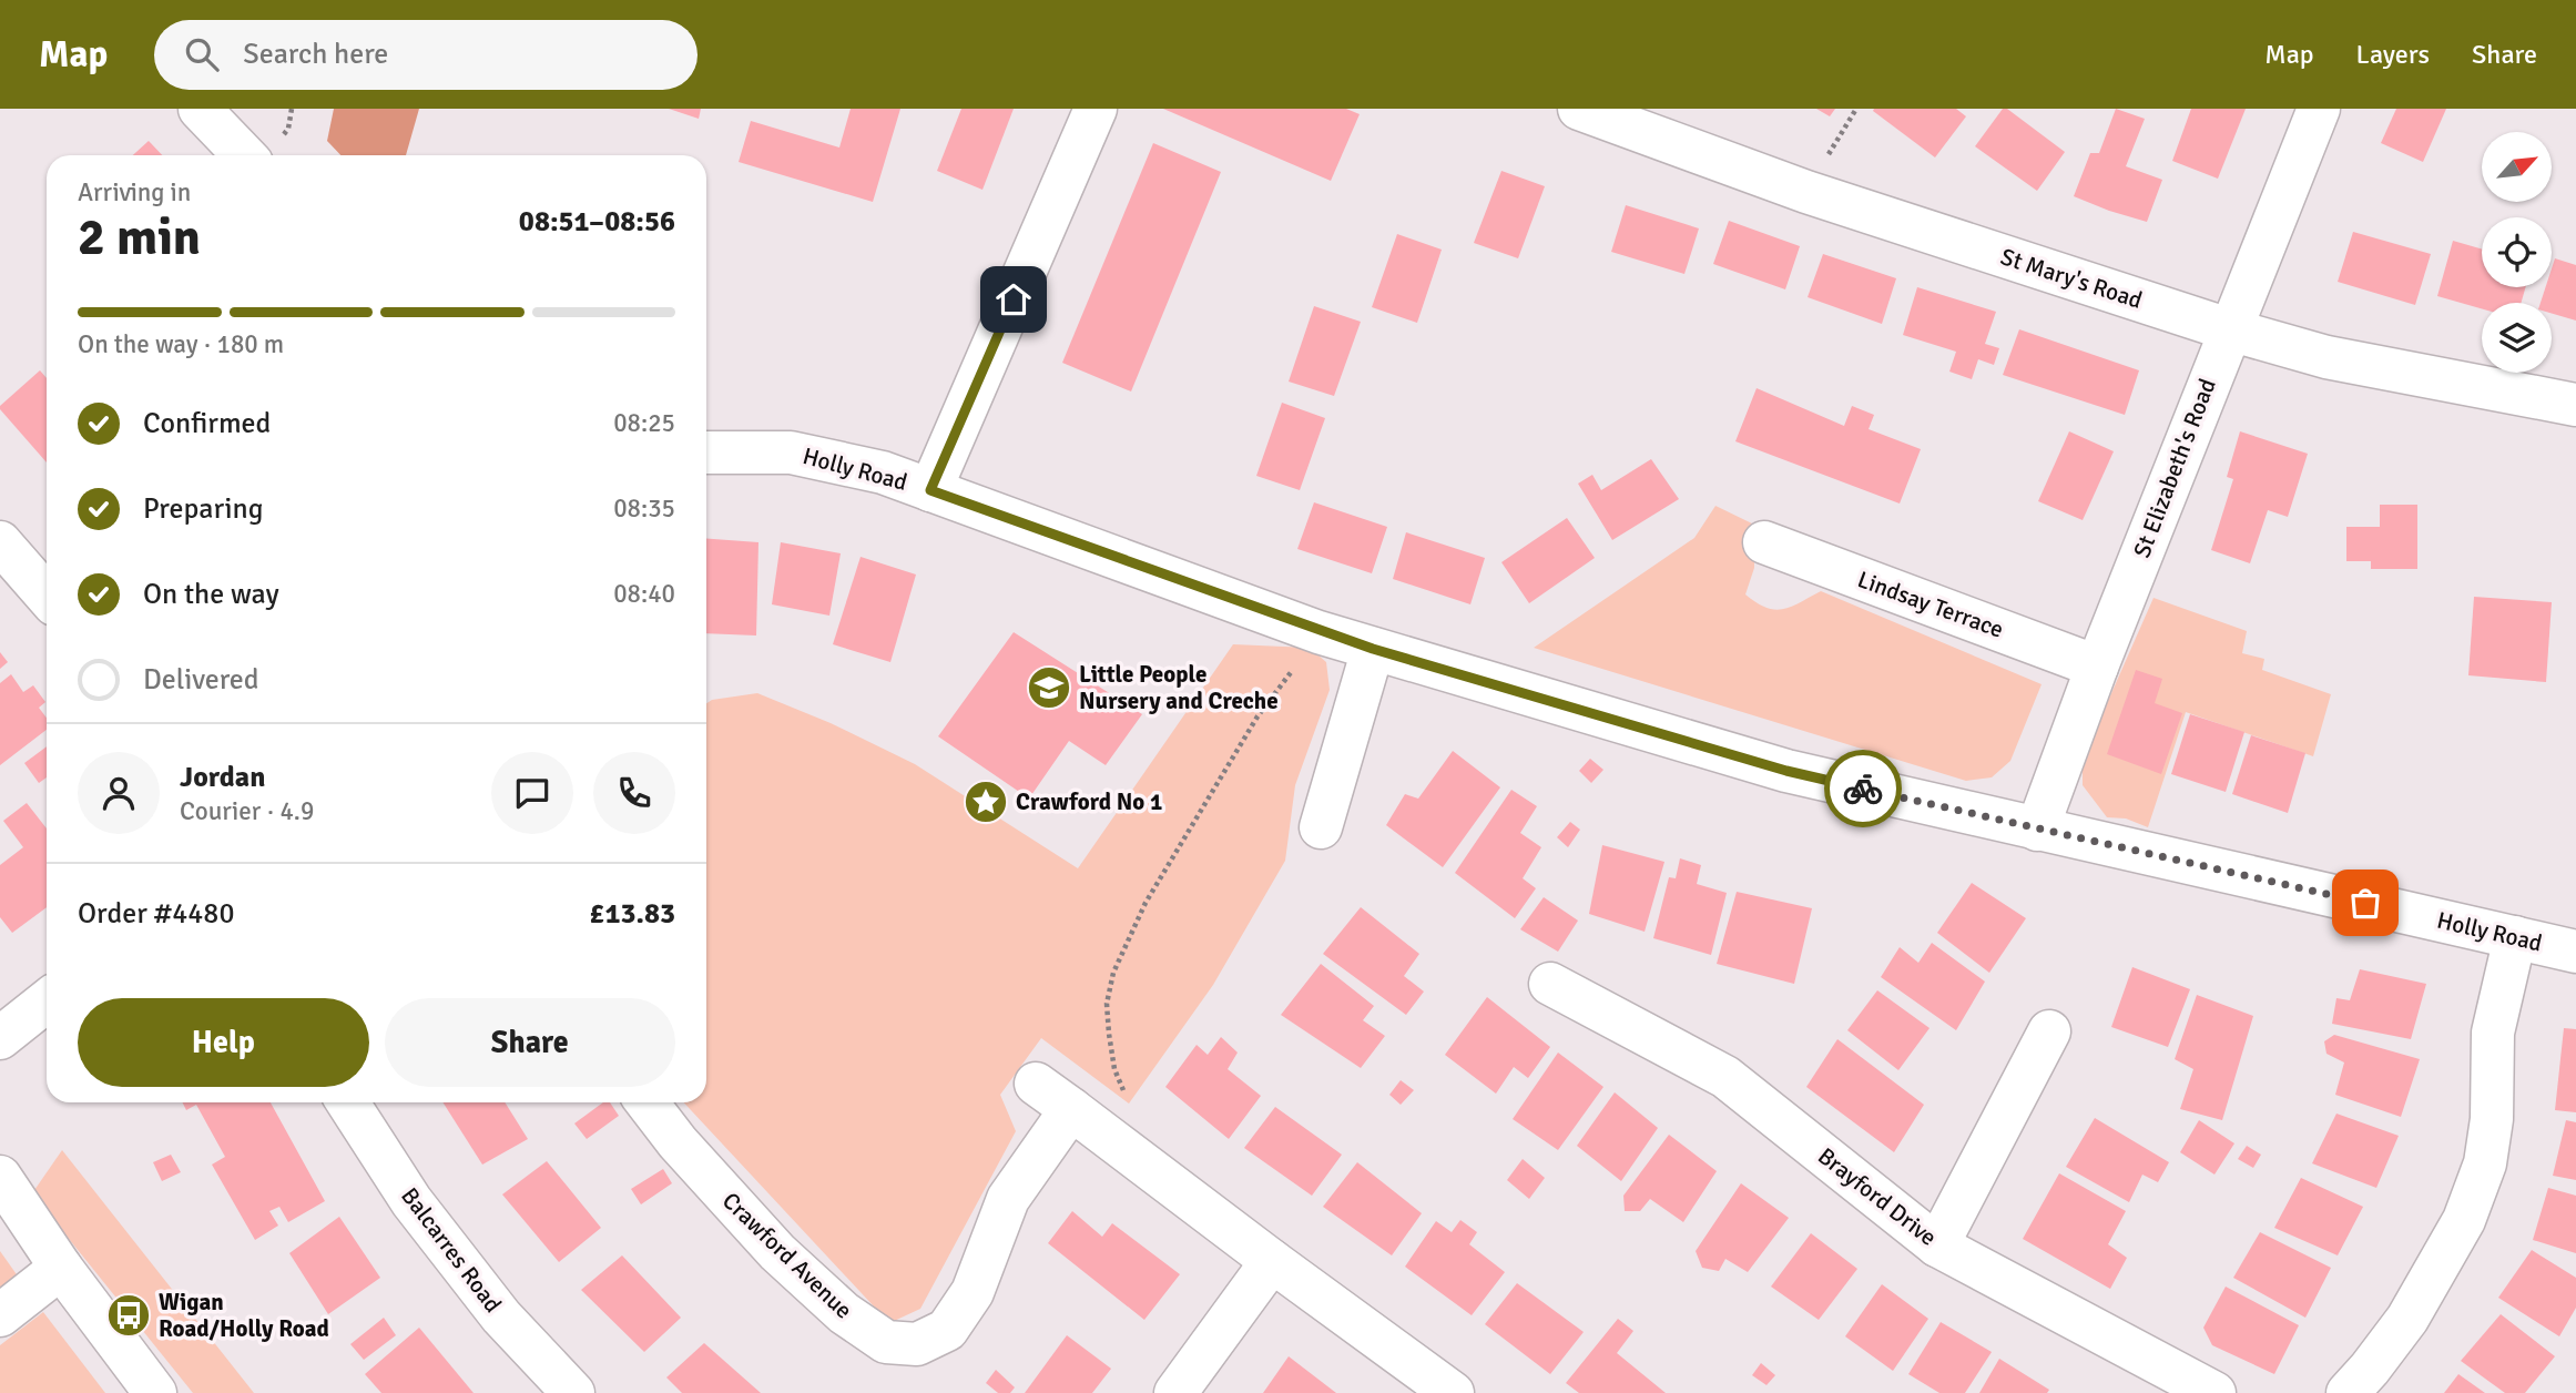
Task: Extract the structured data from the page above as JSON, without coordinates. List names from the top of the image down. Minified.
{"streets":{"street":["St Mary's Road","St Elizabeth's Road","Holly Road","Lindsay Terrace","Brayford Drive","Balcarres Road","Crawford Avenue"]},"crossings":[["St Mary's Road","St Elizabeth's Road"],["St Elizabeth's Road","Holly Road"],["St Elizabeth's Road","Lindsay Terrace"]],"places":{"school or university":["Little People Nursery and Creche"],"place":["Crawford No 1"],"bus stop":["Wigan Road/Holly Road"]},"north":"top right","page":{"header":"Map","search":"Search here","nav":["Map","Layers","Share"],"heading":["2 min","Arriving in","08:51–08:56"],"panel":["Jordan","Courier · 4.9","Order #4480","£13.83"],"bar":"On the way · 180 m","list":[["Confirmed","08:25"],["Preparing","08:35"],["On the way","08:40"],"Delivered"],"buttons":["Help","Share"]}}
